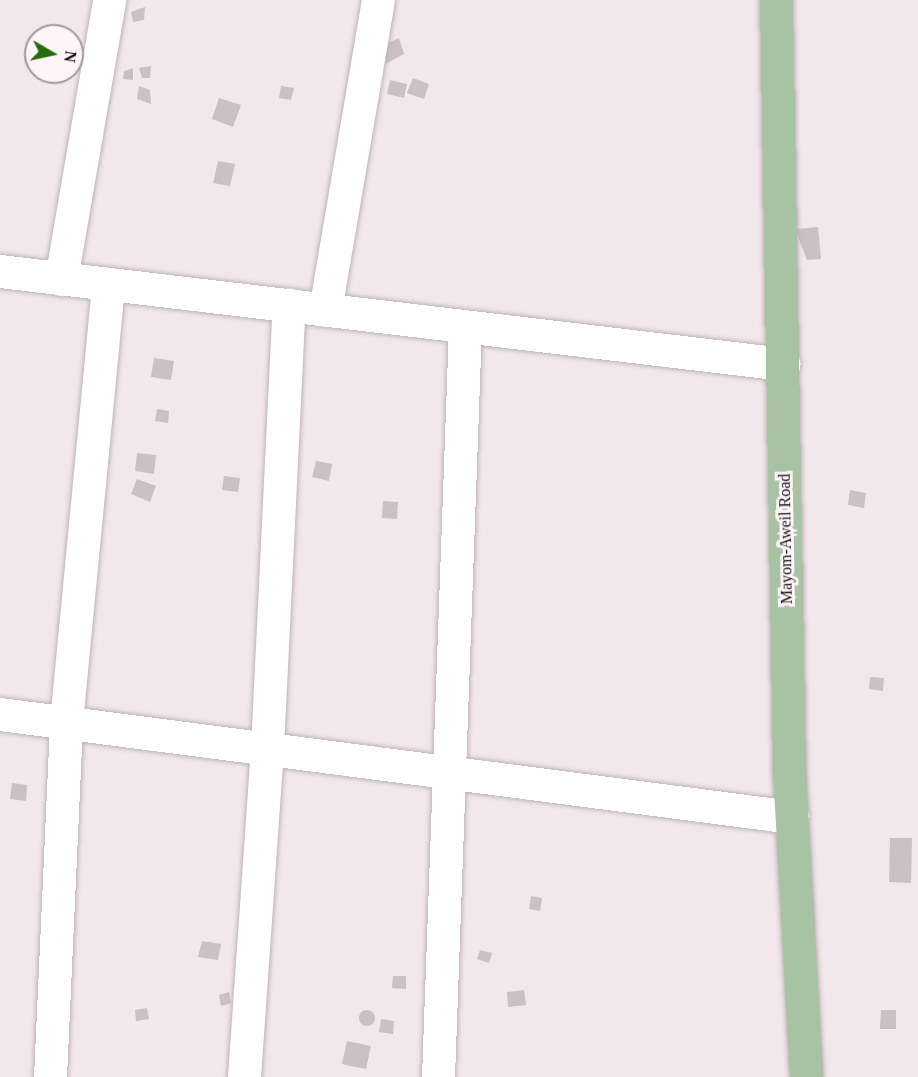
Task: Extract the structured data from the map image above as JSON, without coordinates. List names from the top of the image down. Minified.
{"streets":{"main road":["Mayom-Aweil Road"]},"north":"right"}
